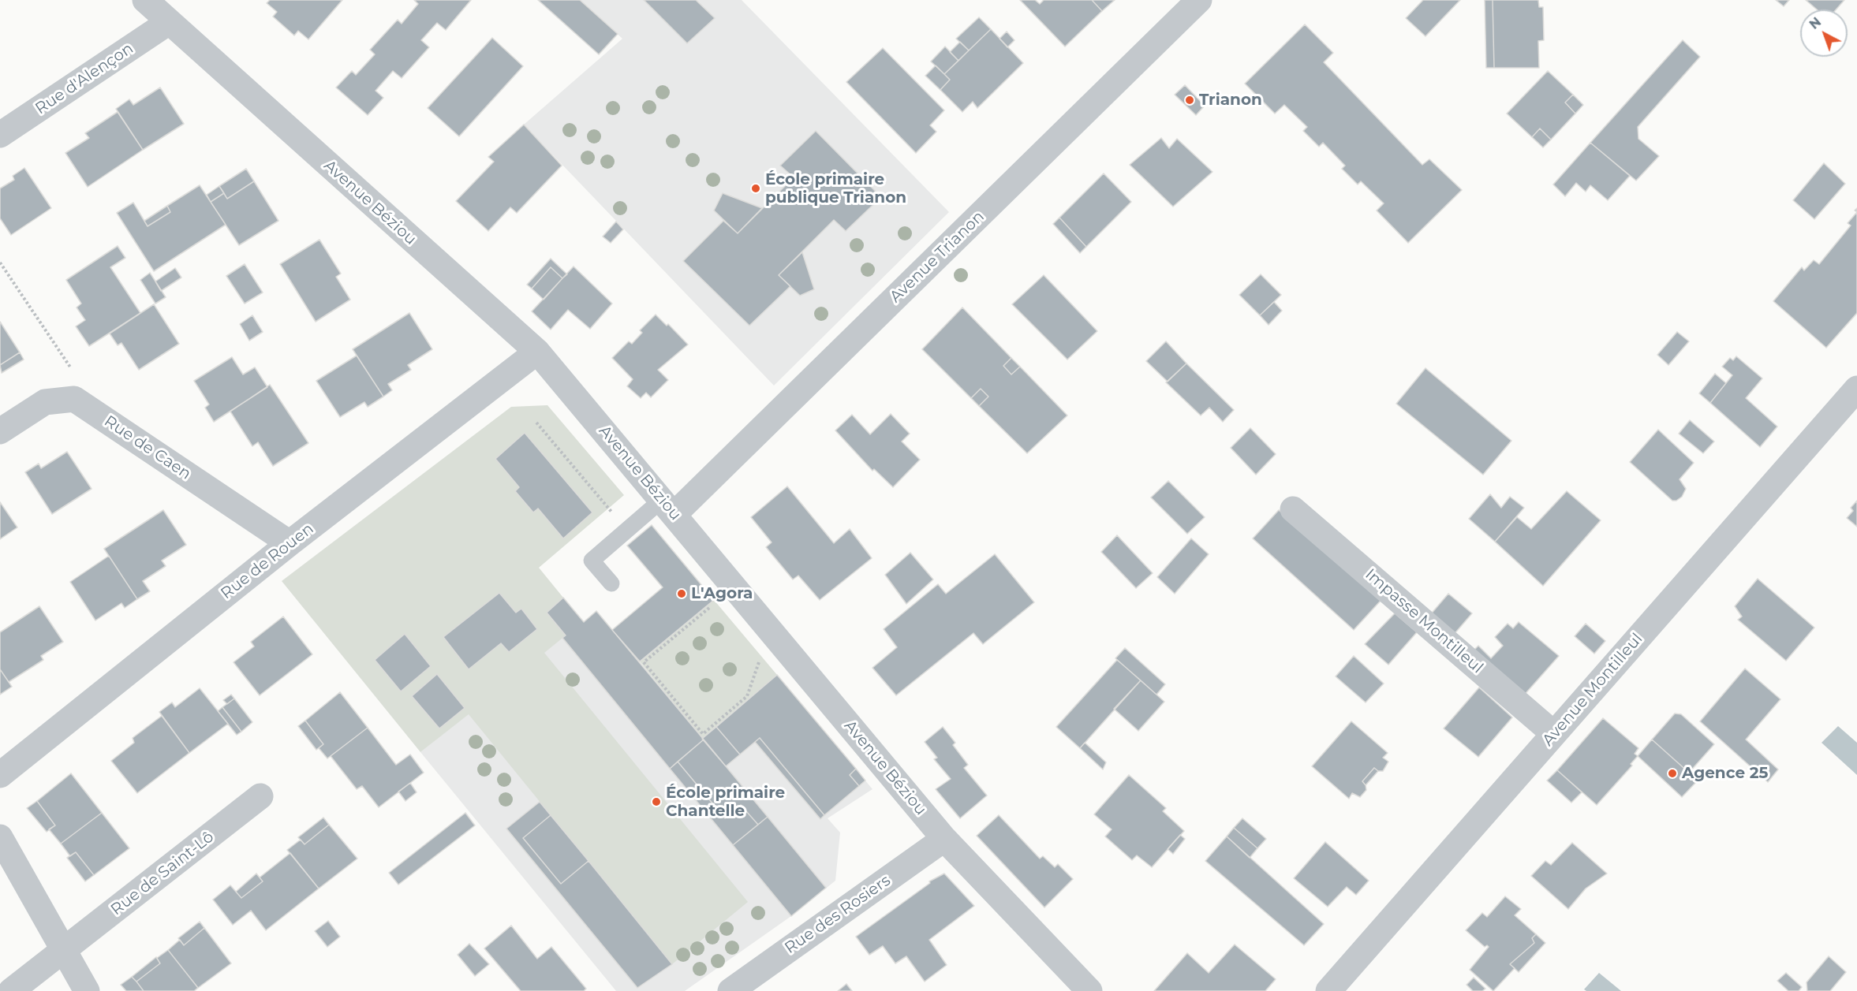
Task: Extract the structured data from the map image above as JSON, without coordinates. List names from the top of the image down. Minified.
{"streets":{"street":["Rue d'Alençon","Avenue Béziou","Avenue Trianon","Rue de Caen","Rue de Rouen","Impasse Montilleul","Avenue Montilleul","Rue de Saint-Lô","Rue des Rosiers"]},"crossings":[["Rue d'Alençon","Avenue Béziou"],["Avenue Béziou","Avenue Trianon"],["Avenue Béziou","Rue de Rouen"],["Avenue Béziou","Rue des Rosiers"],["Rue de Caen","Rue de Rouen"],["Impasse Montilleul","Avenue Montilleul"]],"places":["Trianon","École primaire publique Trianon","L'Agora","Agence 25","École primaire Chantelle"],"north":"top left"}
